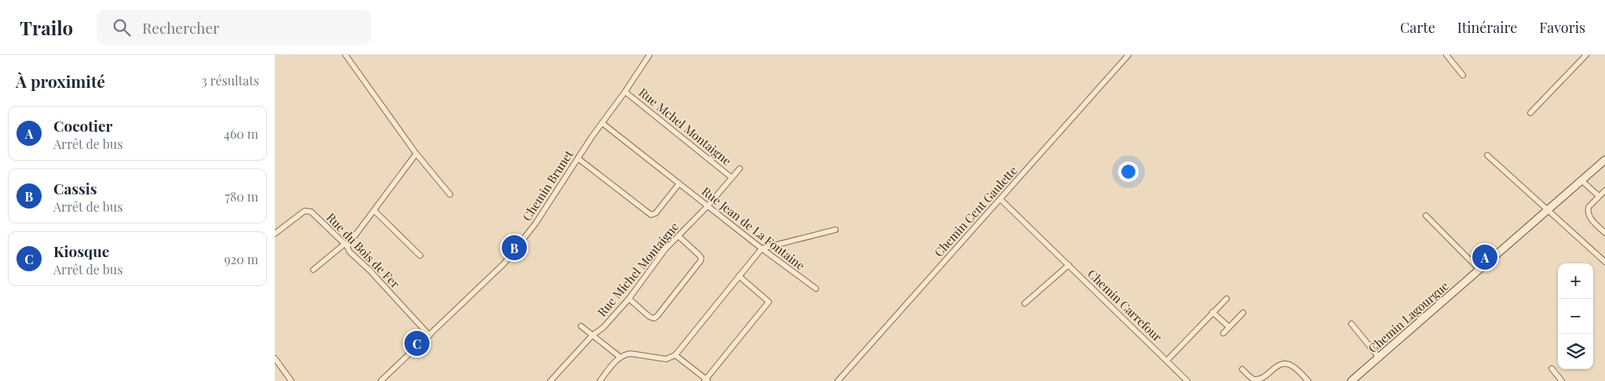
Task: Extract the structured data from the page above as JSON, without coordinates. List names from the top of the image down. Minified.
{"streets":{"street":["Rue Mchel Montaigne","Chemin Brunet","Chemin Cent Gaulette","Rue Jean de La Fontaine","Rue du Bois de Fer","Rue Michel Montaigne","Chemin Carrefour","Chemin Lagourgue"]},"crossings":[["Rue Mchel Montaigne","Chemin Brunet"],["Rue Mchel Montaigne","Rue Michel Montaigne"],["Chemin Brunet","Rue Jean de La Fontaine"],["Chemin Brunet","Rue du Bois de Fer"],["Chemin Cent Gaulette","Chemin Carrefour"],["Rue Jean de La Fontaine","Rue Michel Montaigne"]],"page":{"header":"Trailo","search":"Rechercher","nav":["Carte","Itinéraire","Favoris"],"heading":["À proximité","3 résultats"],"list":[{"mark":"A","name":"Cocotier","note":"Arrêt de bus","value":"460 m"},{"mark":"B","name":"Cassis","note":"Arrêt de bus","value":"780 m"},{"mark":"C","name":"Kiosque","note":"Arrêt de bus","value":"920 m"}],"pins":["B","A","C"],"map_buttons":["+","−"]}}
